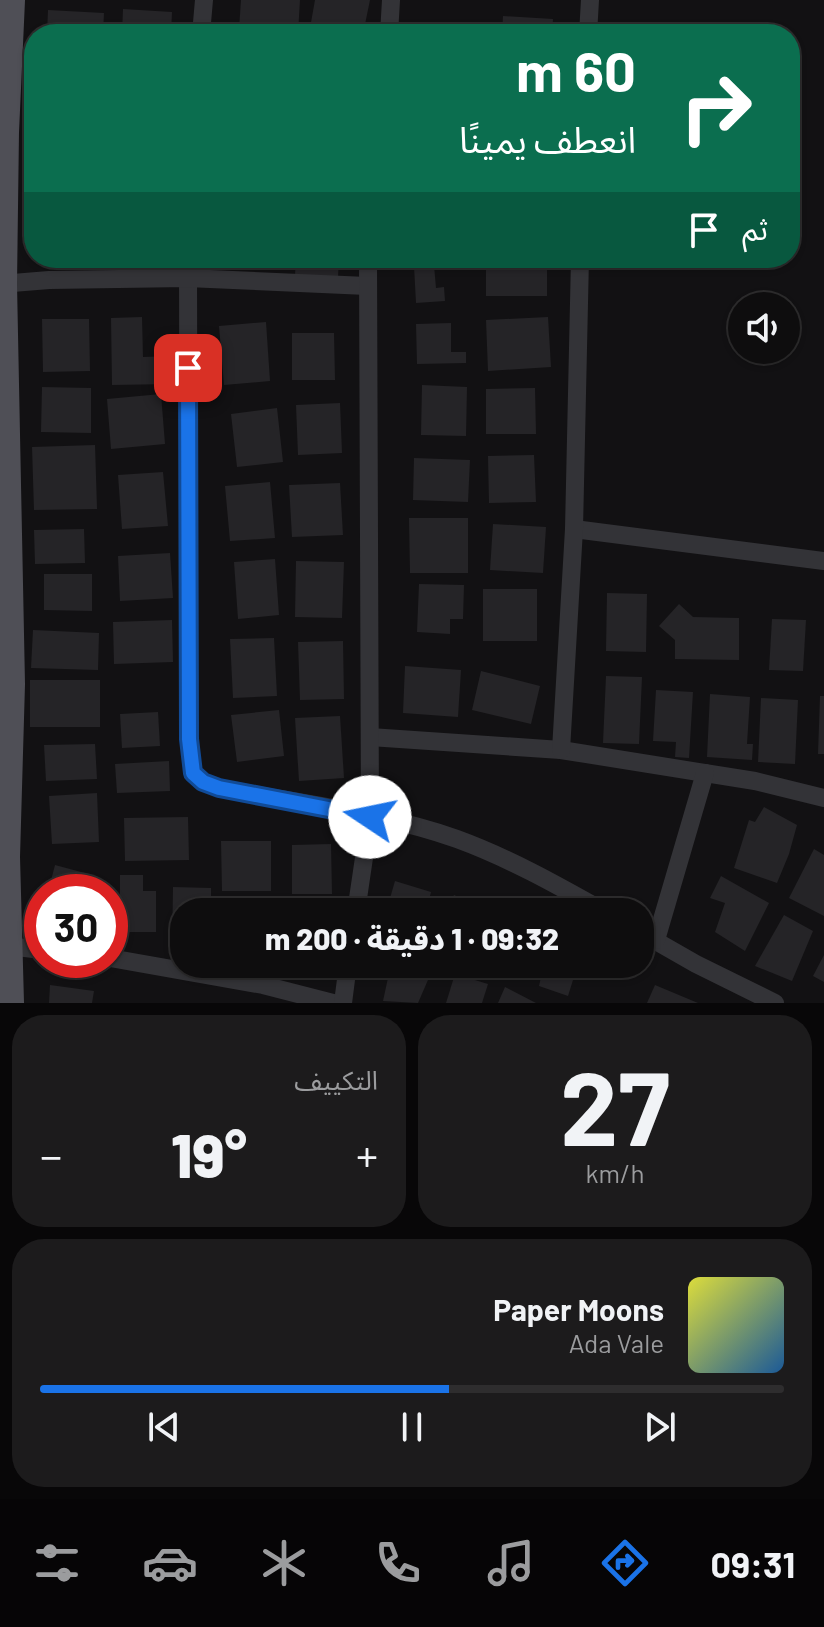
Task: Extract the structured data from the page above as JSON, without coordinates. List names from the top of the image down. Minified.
{"page":{"turn":["60 m","انعطف يمينًا"],"then":"ثم","limit":"30","trip":"09:32 · 1 دقيقة · 200 m","tile":[["27","km/h"],"التكييف"],"heat":["−","19°","+"],"song":["Paper Moons","Ada Vale"],"tabs":"09:31"}}
